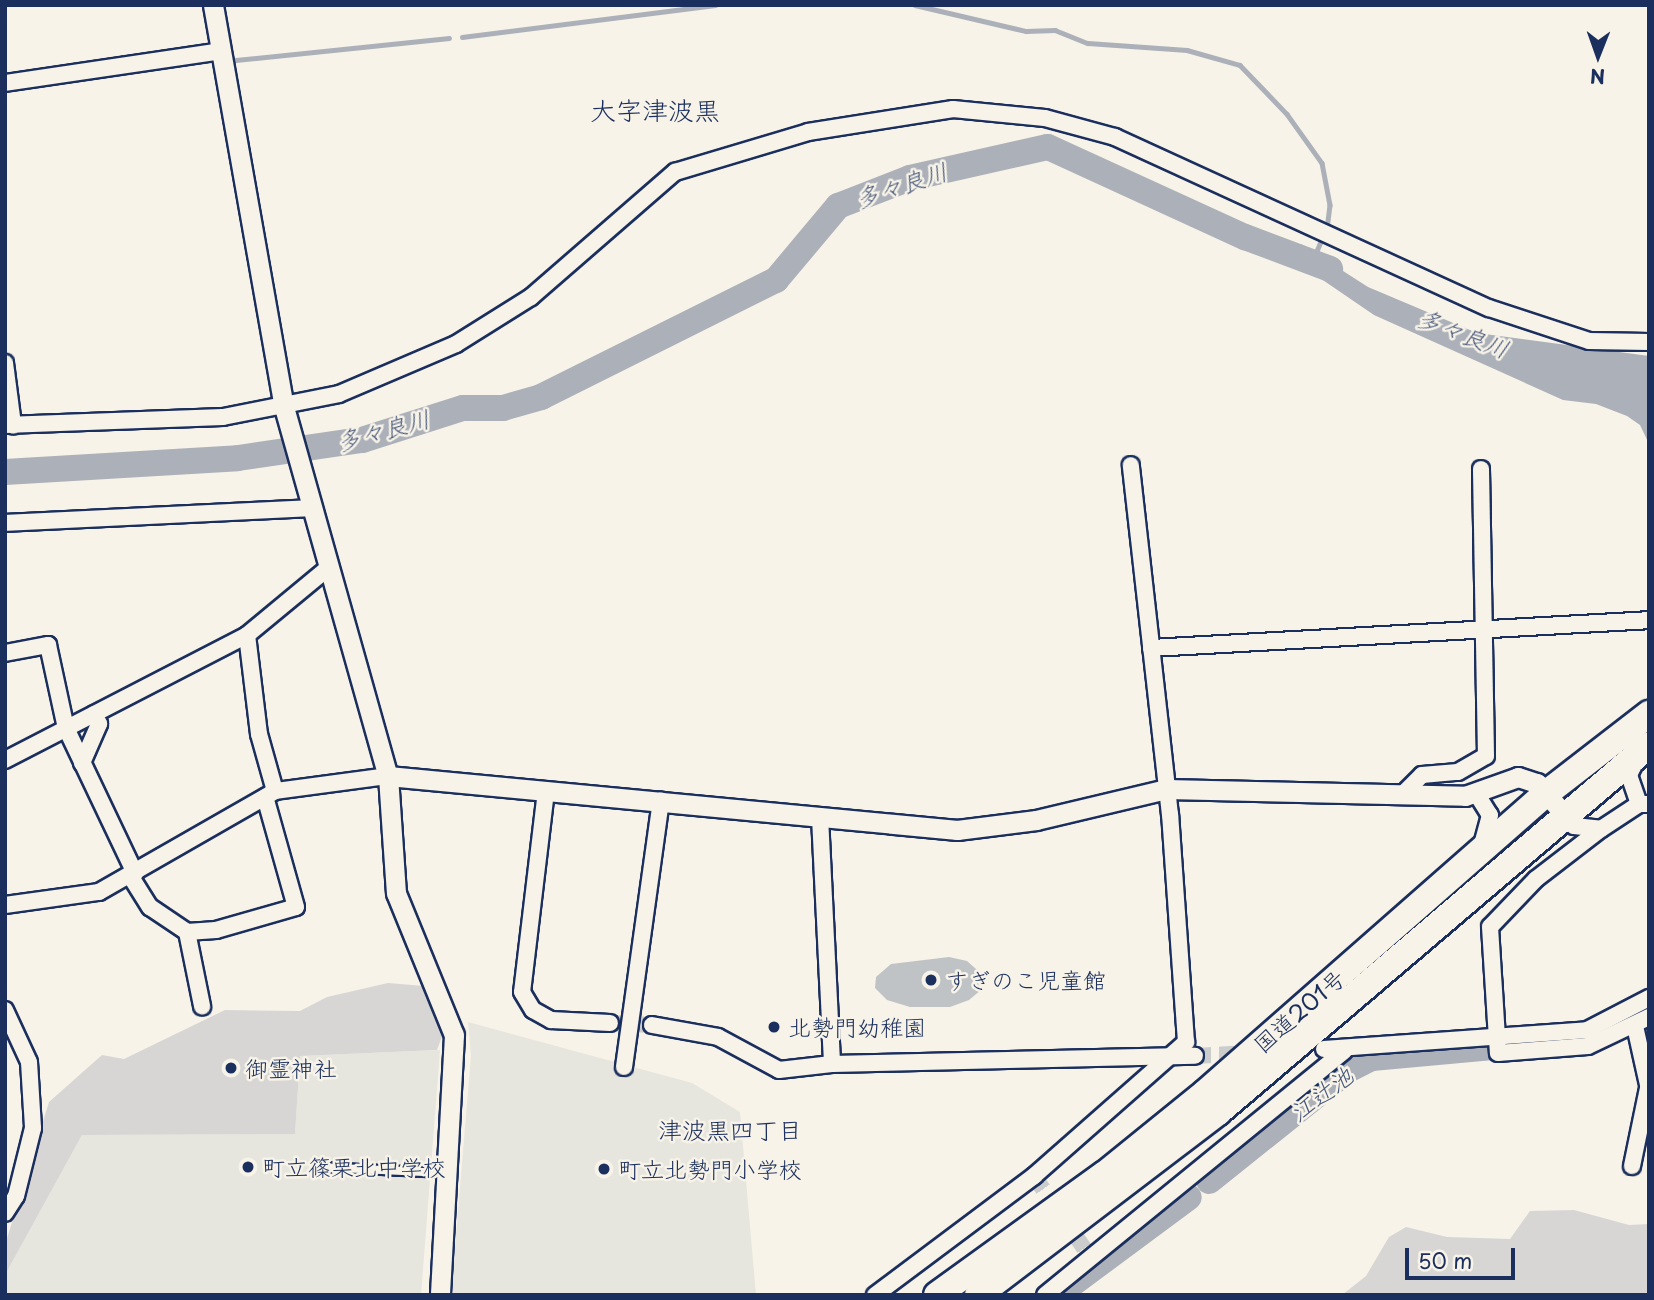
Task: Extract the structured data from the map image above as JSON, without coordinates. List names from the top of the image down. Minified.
{"streets":{"highway":["国道201号"]},"districts":["大字津波黒","津波黒四丁目"],"water":["多々良川","江辻池"],"places":["すぎのこ児童館","北勢門幼稚園","御霊神社","町立篠栗北中学校","町立北勢門小学校"],"scale_bar":"50 m","north":"bottom"}
